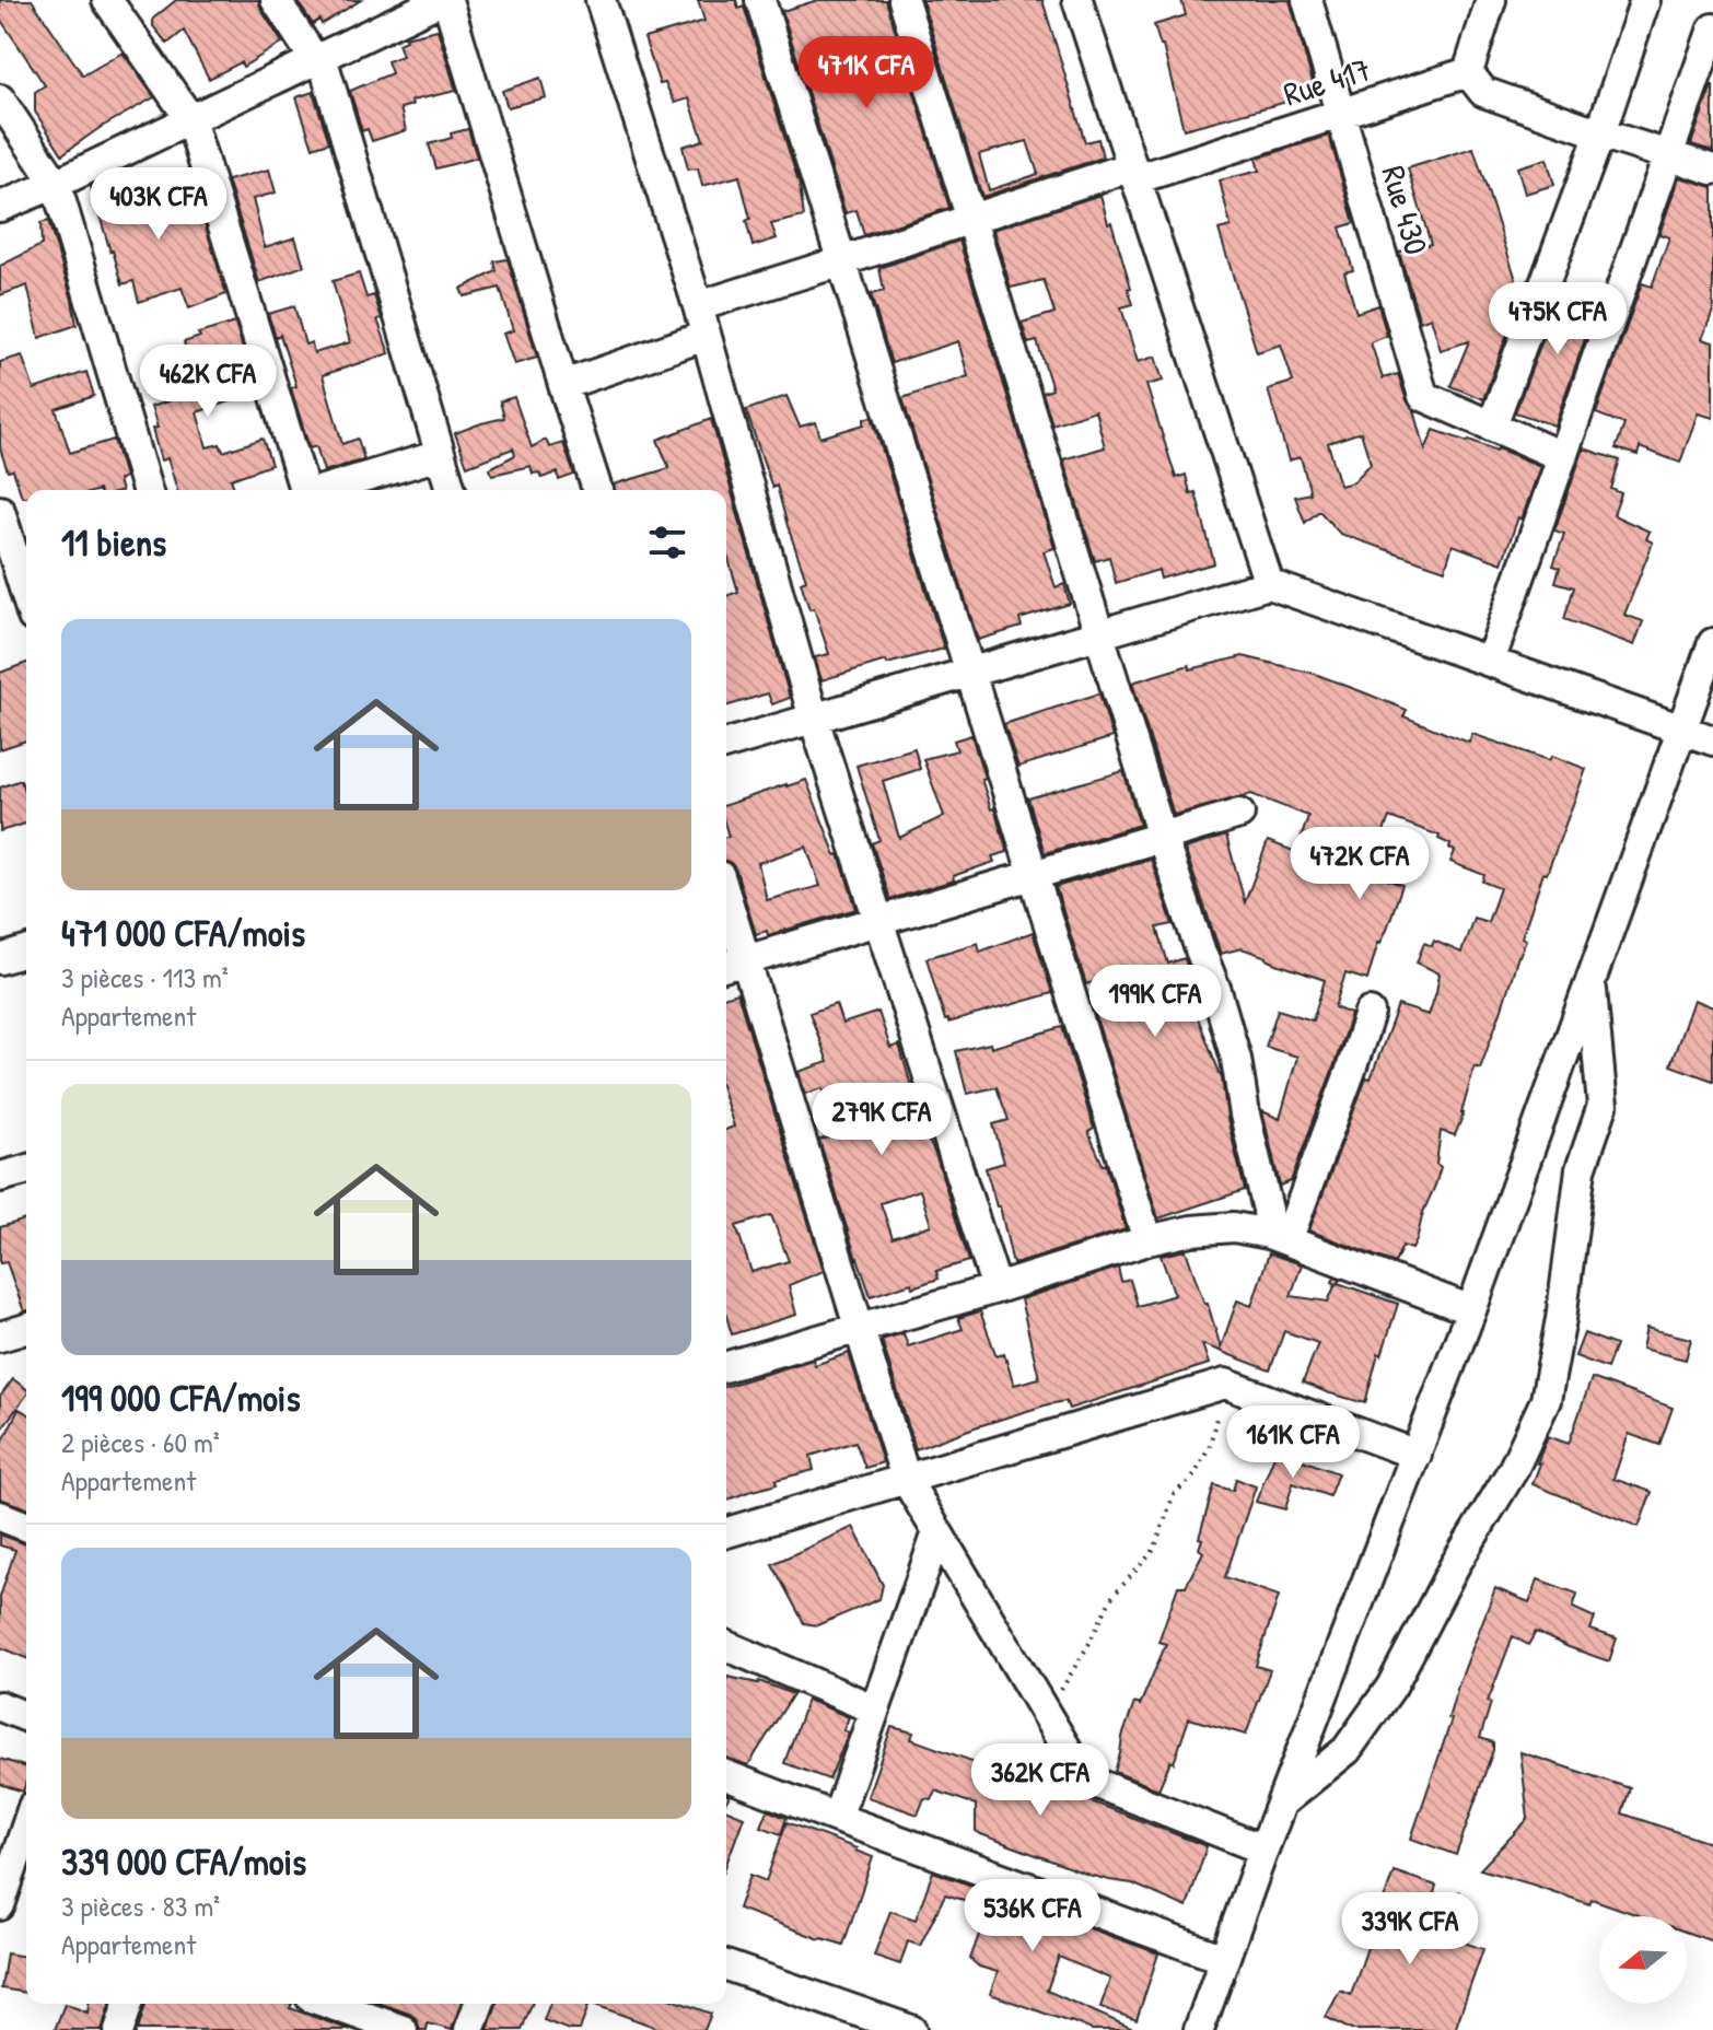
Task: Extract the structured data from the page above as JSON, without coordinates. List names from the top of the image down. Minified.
{"streets":{"street":["Rue 417","Rue 430"]},"crossings":[["Rue 417","Rue 430"]],"north":"left","page":{"price":["471K CFA","403K CFA","475K CFA","462K CFA","472K CFA","199K CFA","279K CFA","161K CFA","362K CFA","536K CFA","339K CFA"],"heading":"11 biens","list":[{"name":"471 000 CFA/mois","note":"3 pièces · 113 m² · Appartement"},{"name":"199 000 CFA/mois","note":"2 pièces · 60 m² · Appartement"},{"name":"339 000 CFA/mois","note":"3 pièces · 83 m² · Appartement"}]}}
